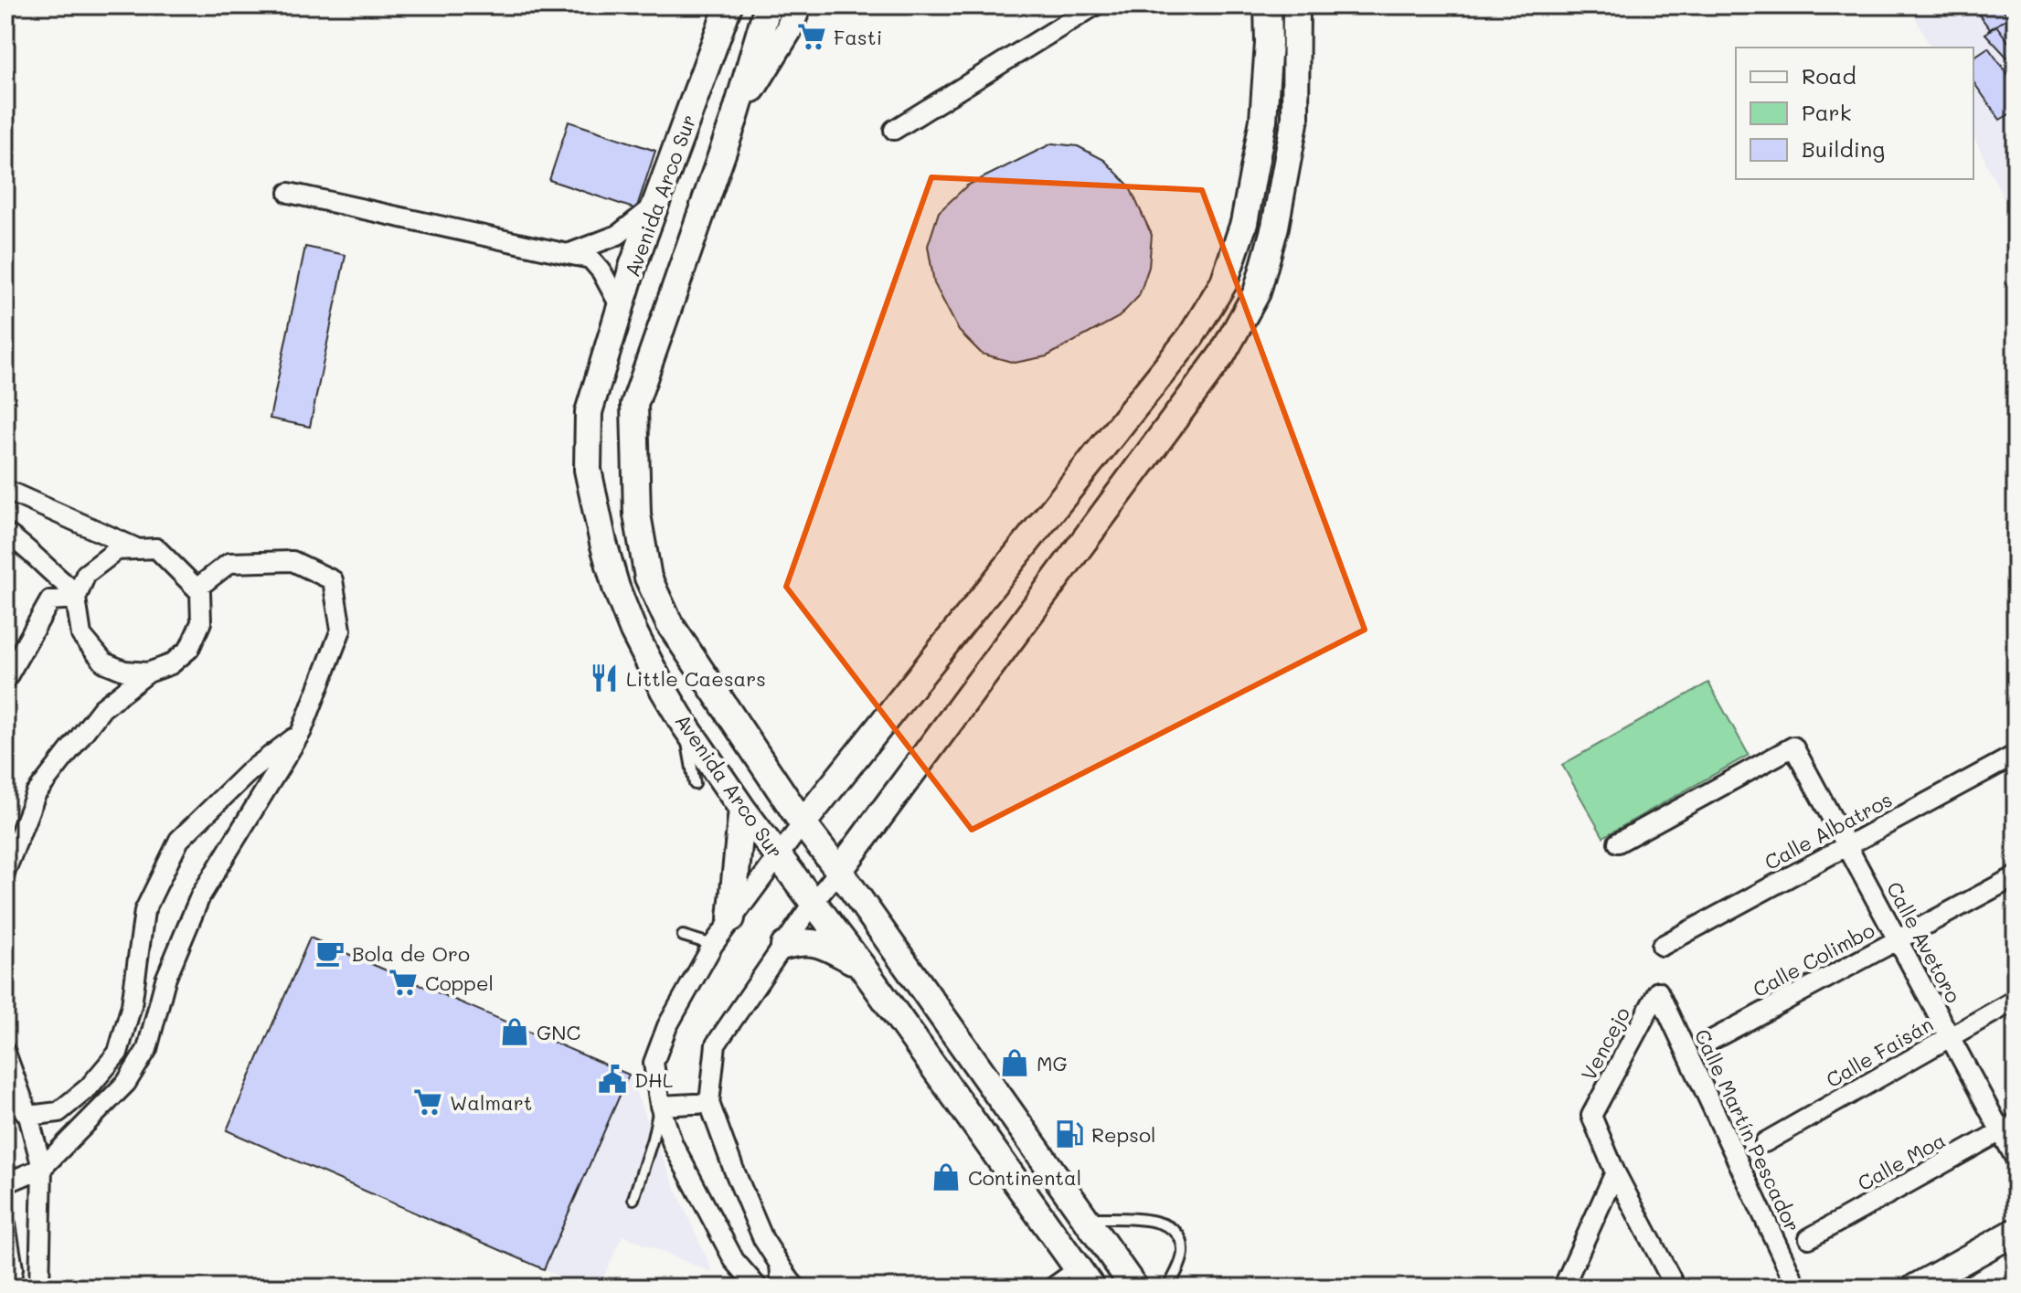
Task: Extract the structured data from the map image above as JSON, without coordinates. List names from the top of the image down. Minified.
{"streets":{"main road":["Avenida Arco Sur"],"street":["Calle Albatros","Calle Avetoro","Calle Colimbo","Vencejo","Calle Faisán","Calle Martín Pescador","Calle Moa"]},"crossings":[["Calle Albatros","Calle Avetoro"],["Calle Avetoro","Calle Colimbo"],["Calle Avetoro","Calle Faisán"],["Calle Avetoro","Calle Moa"],["Vencejo","Calle Martín Pescador"]],"places":{"supermarket":["Fasti","Coppel","Walmart"],"restaurant":["Little Caesars"],"cafe":["Bola de Oro"],"shop":["GNC","MG","Continental"],"public building":["DHL"],"fuel station":["Repsol"]},"legend":["Road","Park","Building"]}
